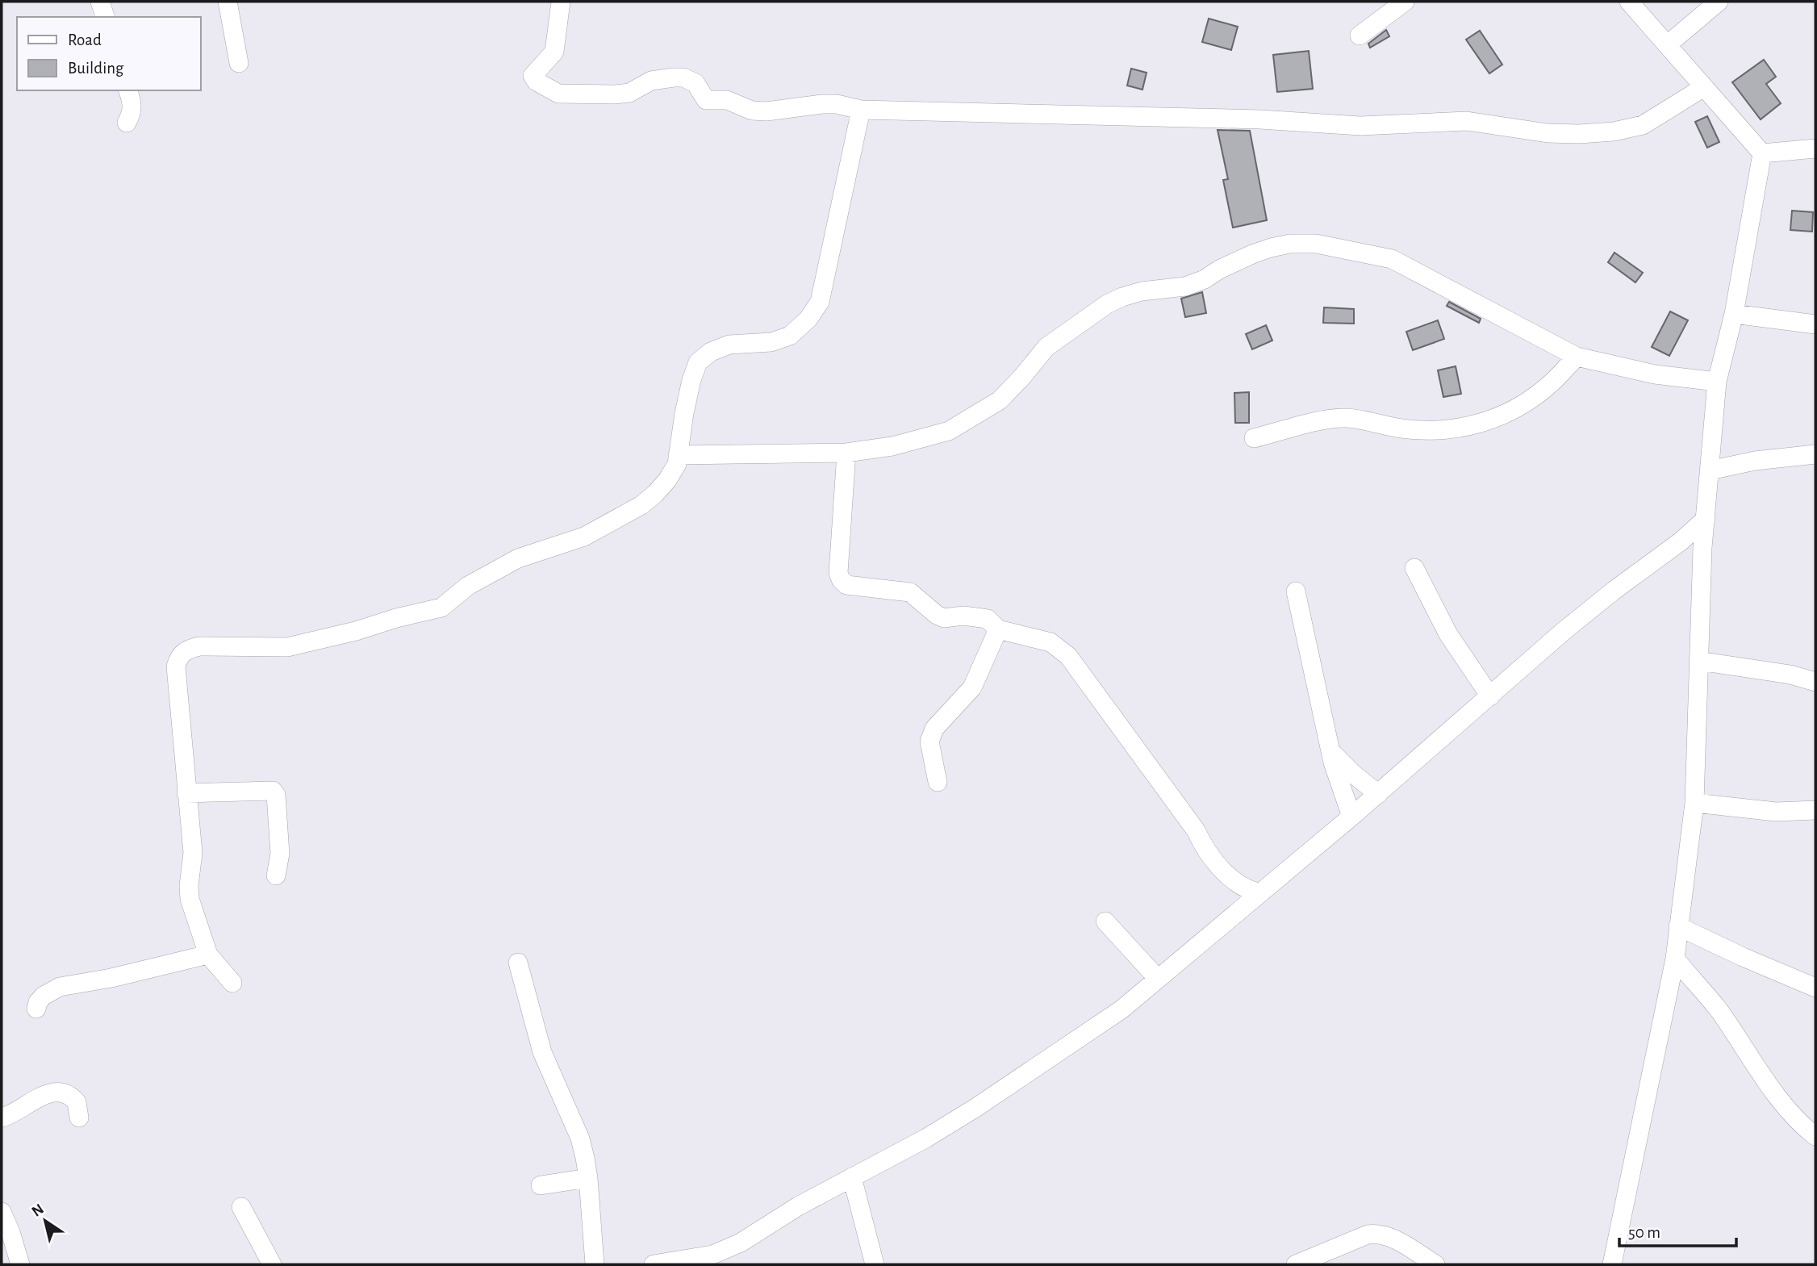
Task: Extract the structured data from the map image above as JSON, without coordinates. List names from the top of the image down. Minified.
{"legend":["Road","Building"],"scale_bar":"50 m","north":"top left"}
